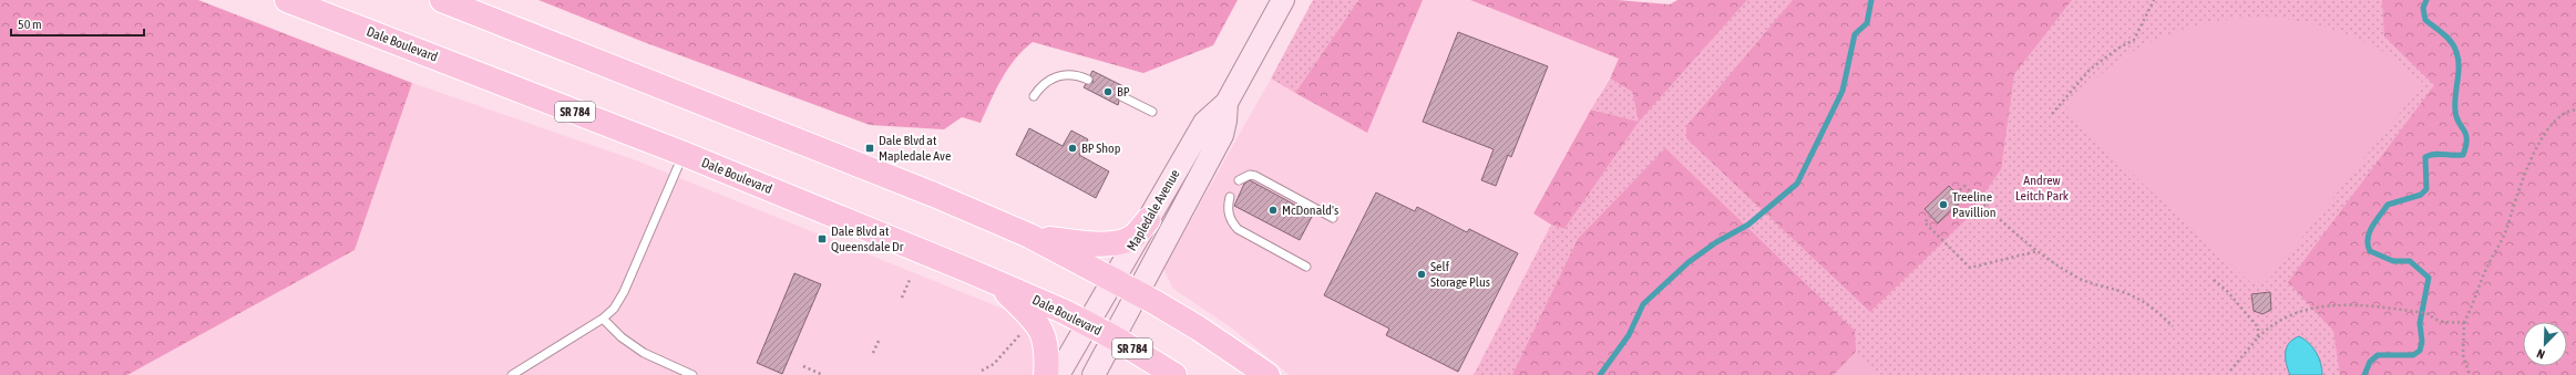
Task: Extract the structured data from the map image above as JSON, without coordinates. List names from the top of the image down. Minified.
{"streets":{"main road":["Dale Boulevard","SR 784"],"street":["Mapledale Avenue"]},"crossings":[["Dale Boulevard","Mapledale Avenue"]],"parks":["Andrew Leitch Park"],"places":{"other":["BP","BP Shop","Treeline Pavillion","McDonald's","Self Storage Plus"],"transit":["Dale Blvd at Mapledale Ave","Dale Blvd at Queensdale Dr"]},"scale_bar":"50 m","north":"bottom left"}
